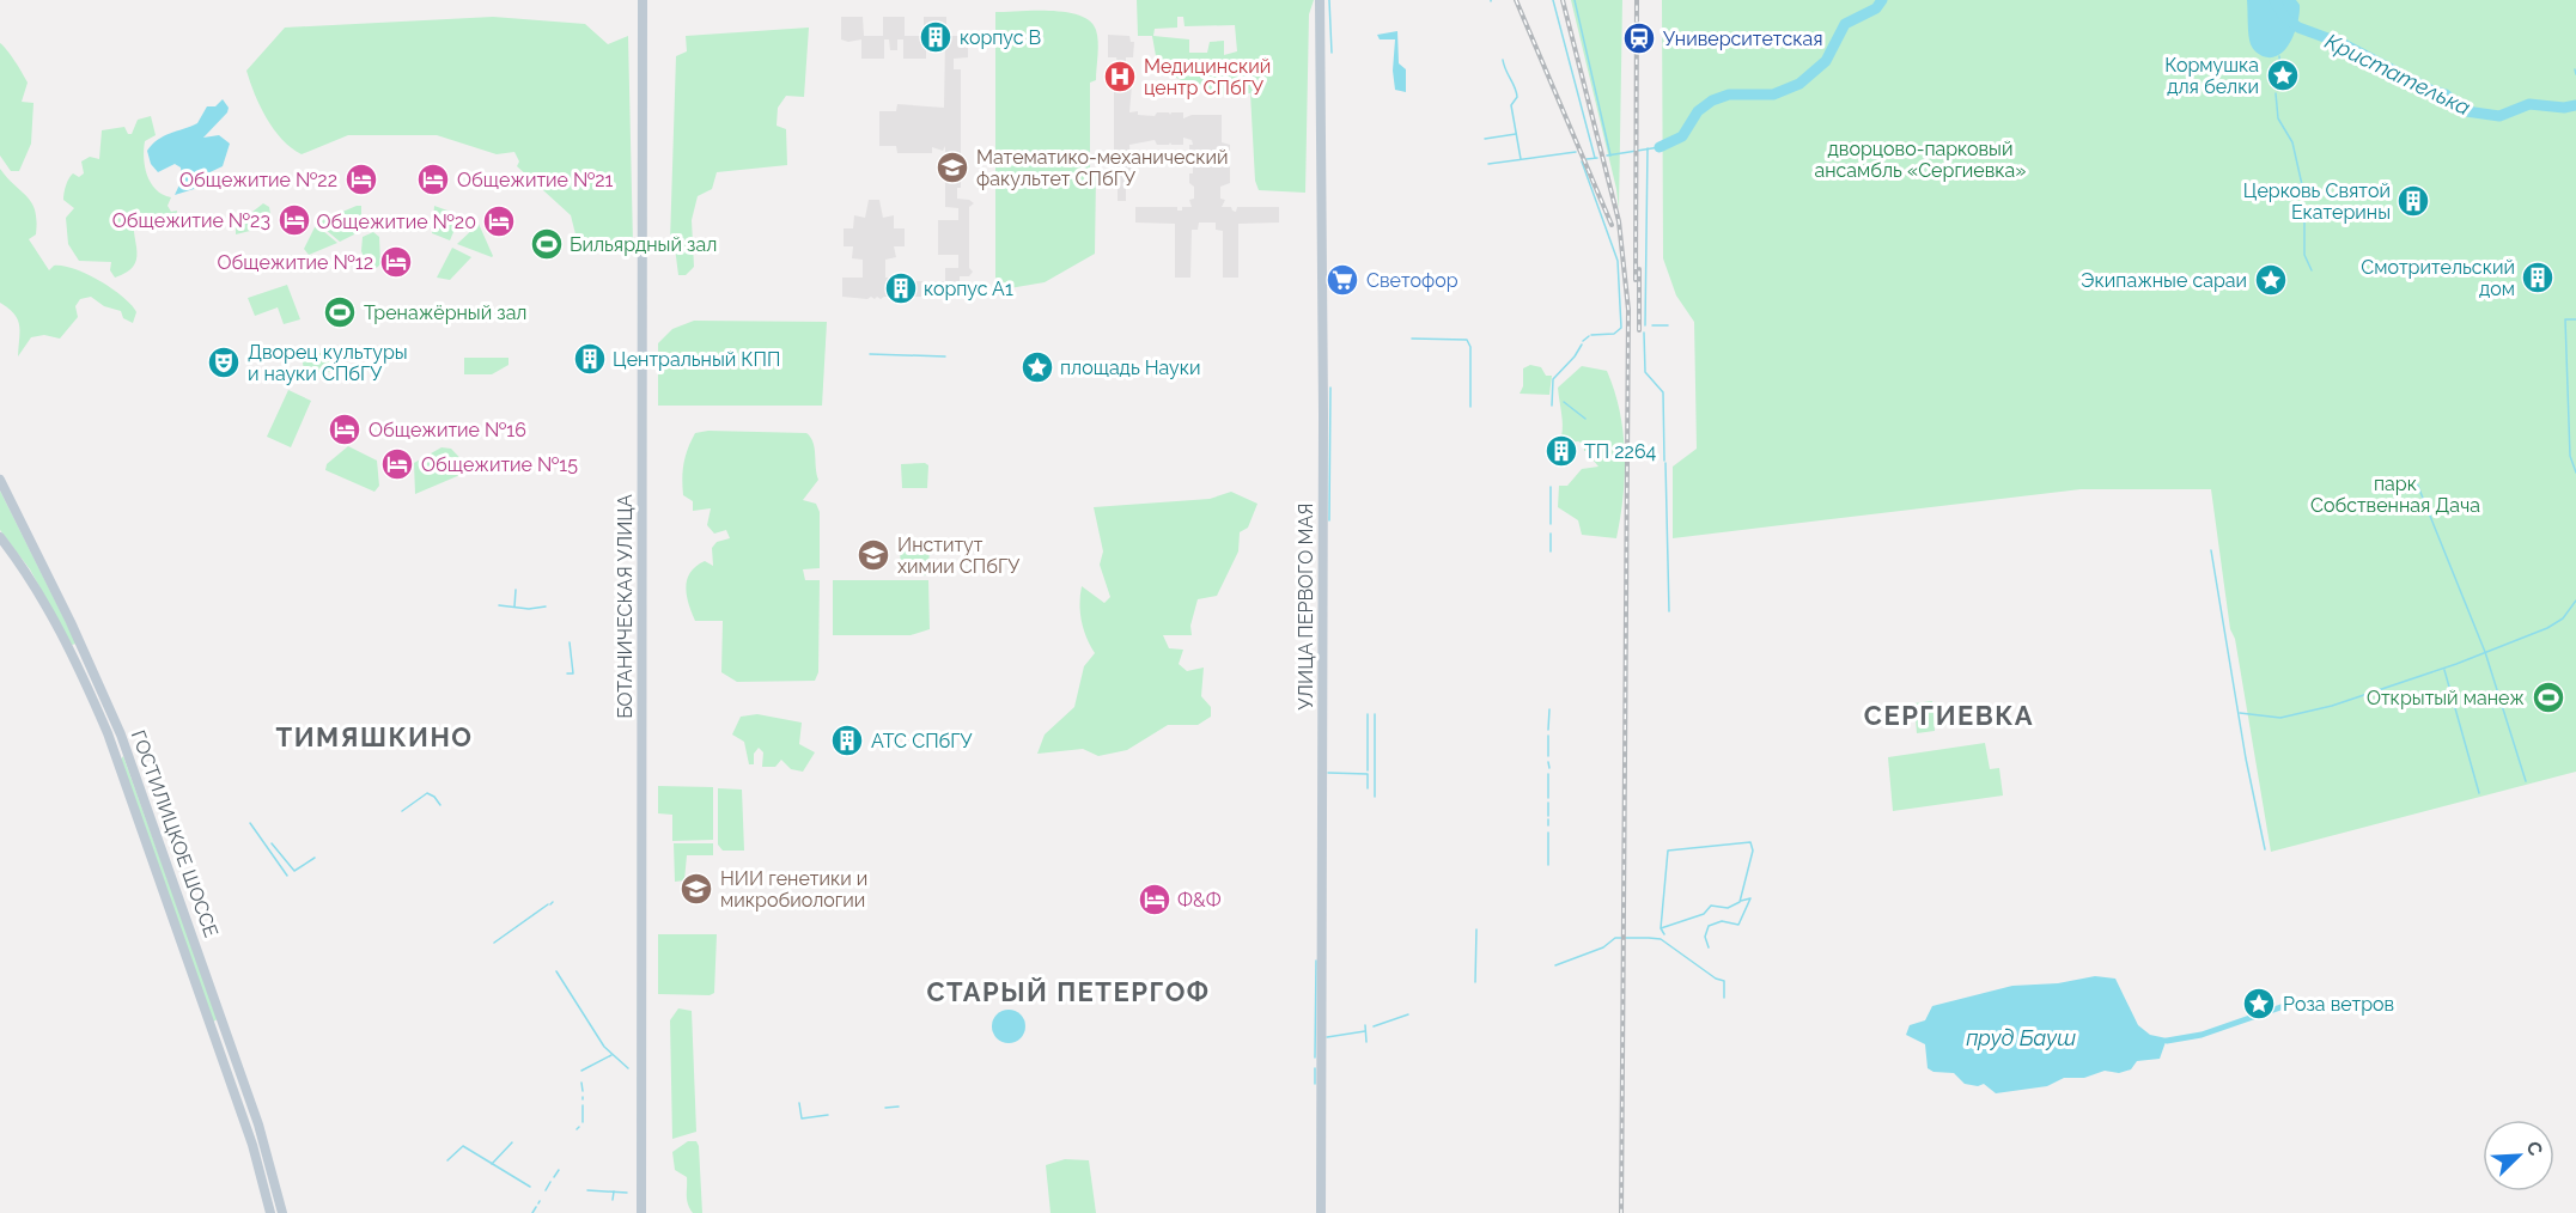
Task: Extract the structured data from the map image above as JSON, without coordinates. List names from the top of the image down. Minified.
{"streets":{"street":["БОТАНИЧЕСКАЯ УЛИЦА","УЛИЦА ПЕРВОГО МАЯ","ГОСТИЛИЦКОЕ ШОССЕ"]},"districts":["СЕРГИЕВКА","ТИМЯШКИНО","СТАРЫЙ ПЕТЕРГОФ"],"water":["Кристателька","пруд Бауш"],"parks":["дворцово-парковый ансамбль «Сергиевка»","парк Собственная Дача"],"places":{"building":["корпус В","Церковь Святой Екатерины","Смотрительский дом","корпус А1","Центральный КПП","ТП 2264","АТС СПбГУ"],"station":["Университетская"],"place":["Кормушка для белки","Экипажные сараи","площадь Науки","Роза ветров"],"hospital":["Медицинский центр СПбГУ"],"school or university":["Математико-механический факультет СПбГУ","Институт химии СПбГУ","НИИ генетики и микробиологии"],"hotel":["Общежитие №22","Общежитие №21","Общежитие №23","Общежитие №20","Общежитие №12","Общежитие №16","Общежитие №15","Ф&Ф"],"sports":["Бильярдный зал","Тренажёрный зал","Открытый манеж"],"supermarket":["Светофор"],"theatre":["Дворец культуры и науки СПбГУ"]},"north":"top right"}
